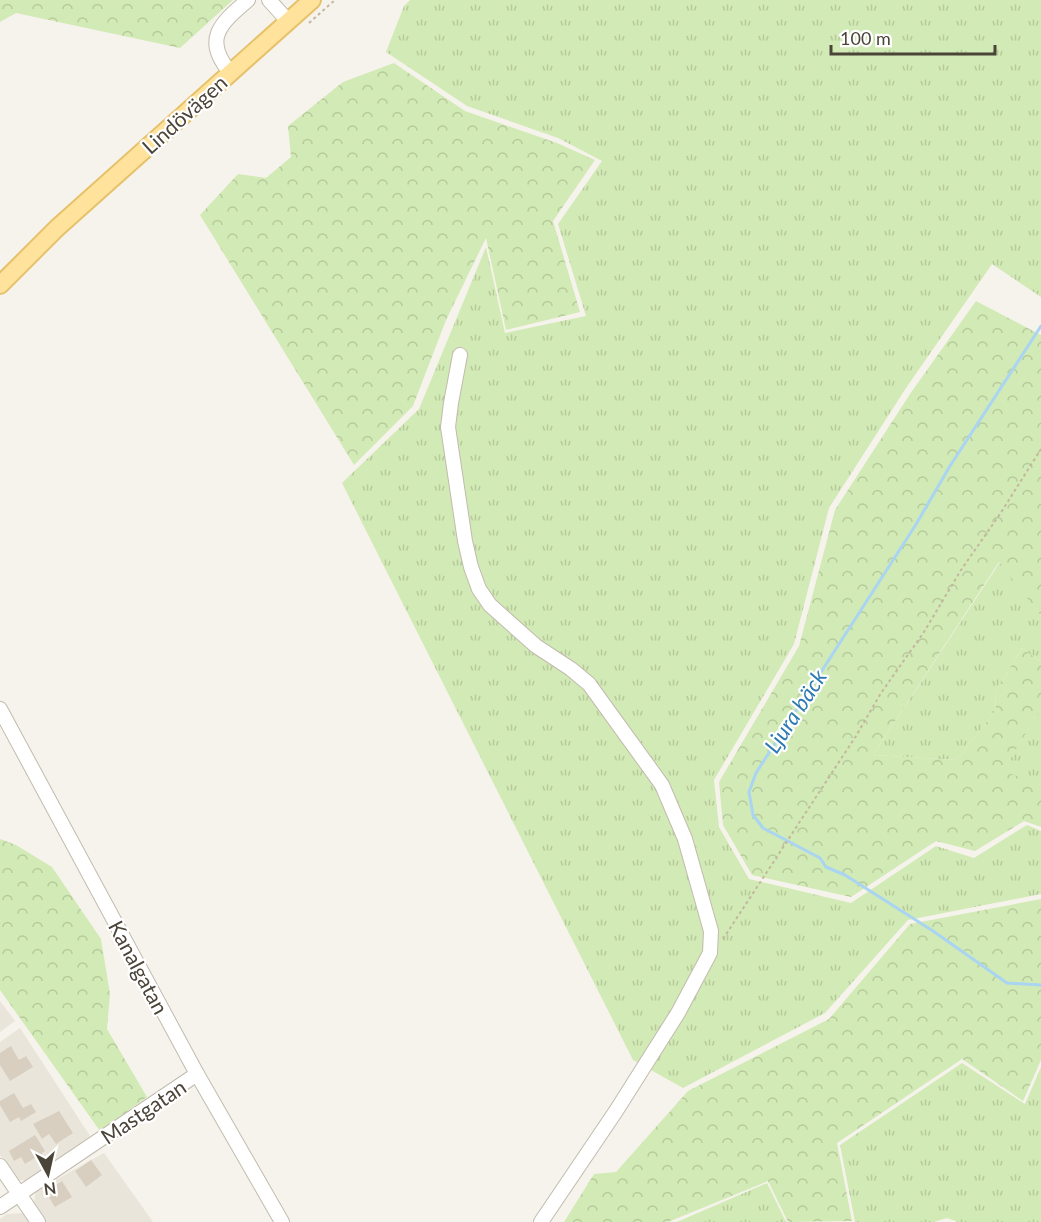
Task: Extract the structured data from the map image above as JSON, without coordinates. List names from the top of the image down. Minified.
{"streets":{"main road":["Lindövägen"],"street":["Kanalgatan","Mastgatan"]},"crossings":[["Kanalgatan","Mastgatan"]],"water":["Ljura bäck"],"scale_bar":"100 m","north":"bottom"}
